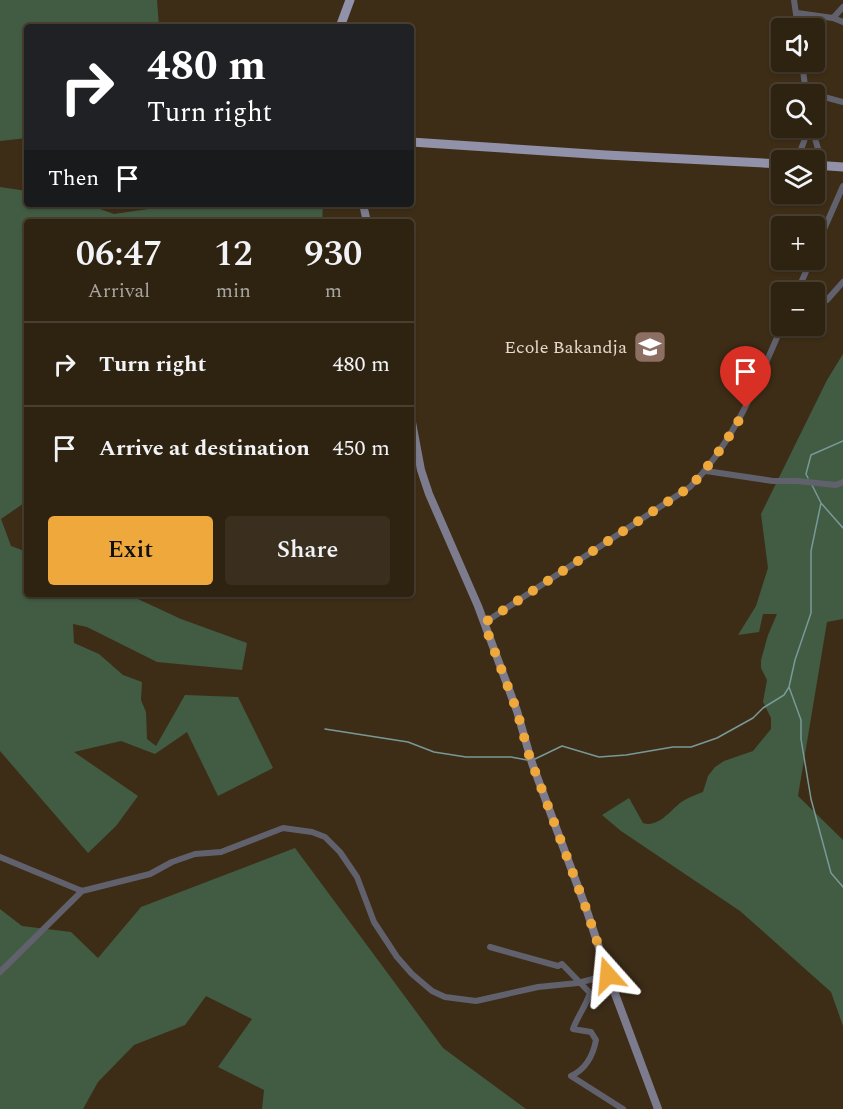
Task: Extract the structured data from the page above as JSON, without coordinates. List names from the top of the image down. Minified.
{"places":{"school or university":["Ecole Bakandja"]},"page":{"map_buttons":["+","−"],"turn":["480 m","Turn right"],"then":"Then","eta":["06:47","Arrival","12","min","930","m"],"list":[{"name":"Turn right","value":"480 m"},{"name":"Arrive at destination","value":"450 m"}],"buttons":["Exit","Share"]}}
